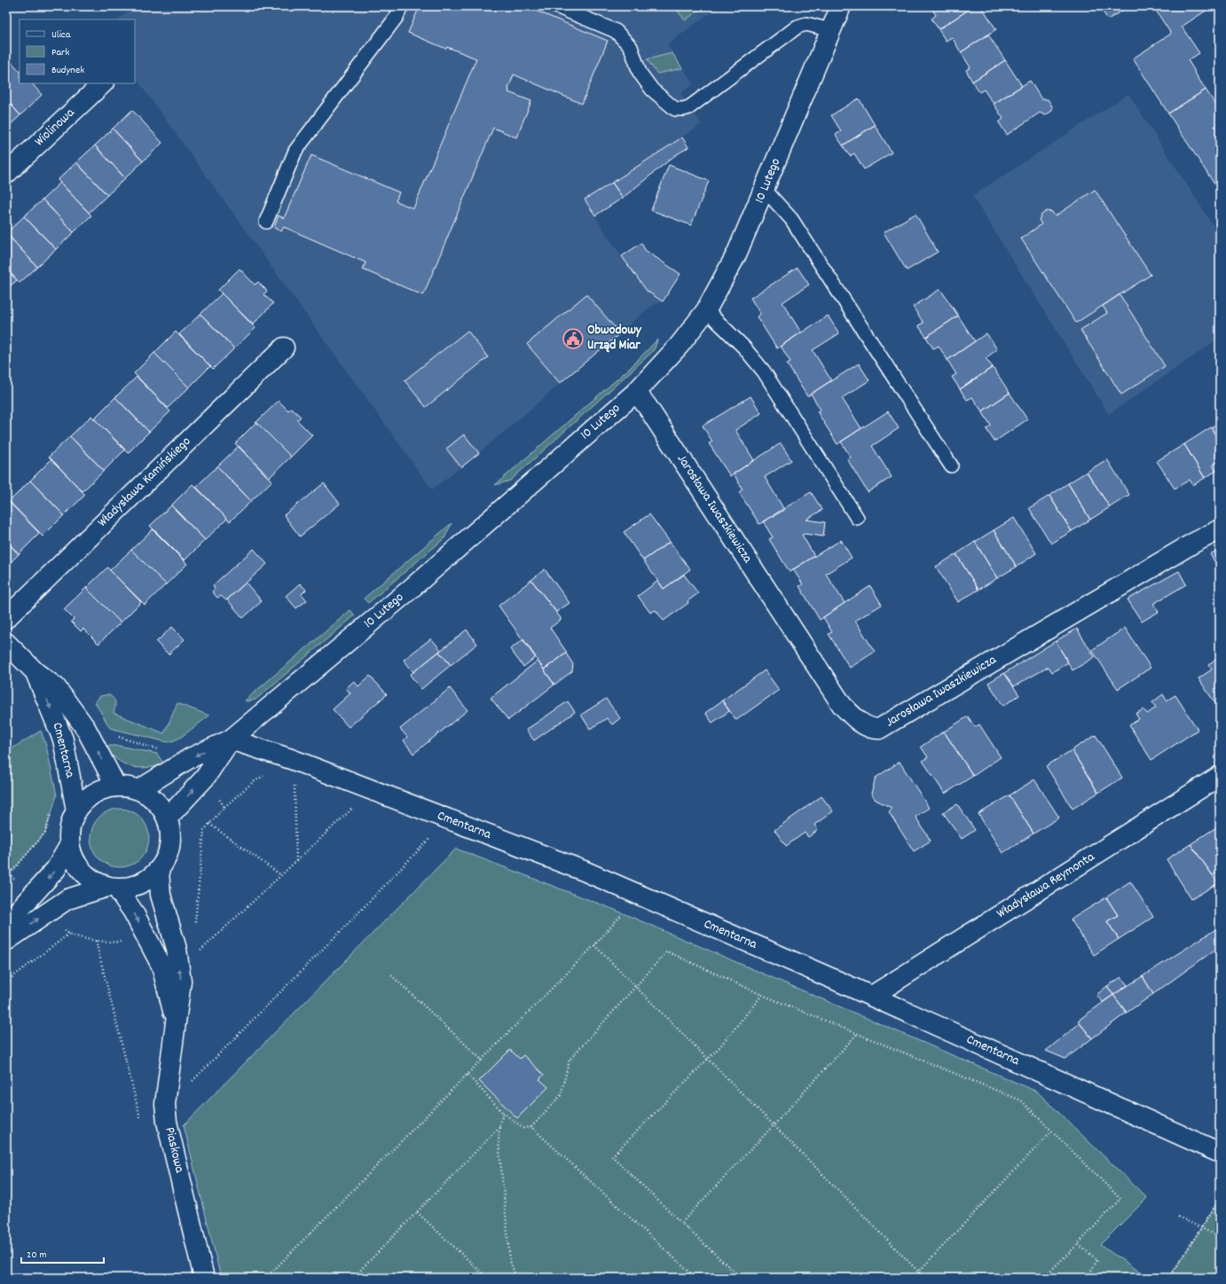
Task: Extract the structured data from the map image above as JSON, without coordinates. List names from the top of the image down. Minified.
{"streets":{"street":["Wiolinowa","10 Lutego","Władysława Kamińskiego","Jarosława Iwaszkiewicza","Cmentarna","Władysława Reymonta","Piaskowa"]},"crossings":[["10 Lutego","Jarosława Iwaszkiewicza"],["10 Lutego","Cmentarna"],["Cmentarna","Władysława Reymonta"],["Cmentarna","Piaskowa"]],"places":{"public building":["Obwodowy Urząd Miar"]},"legend":["Ulica","Park","Budynek"],"scale_bar":"20 m"}
